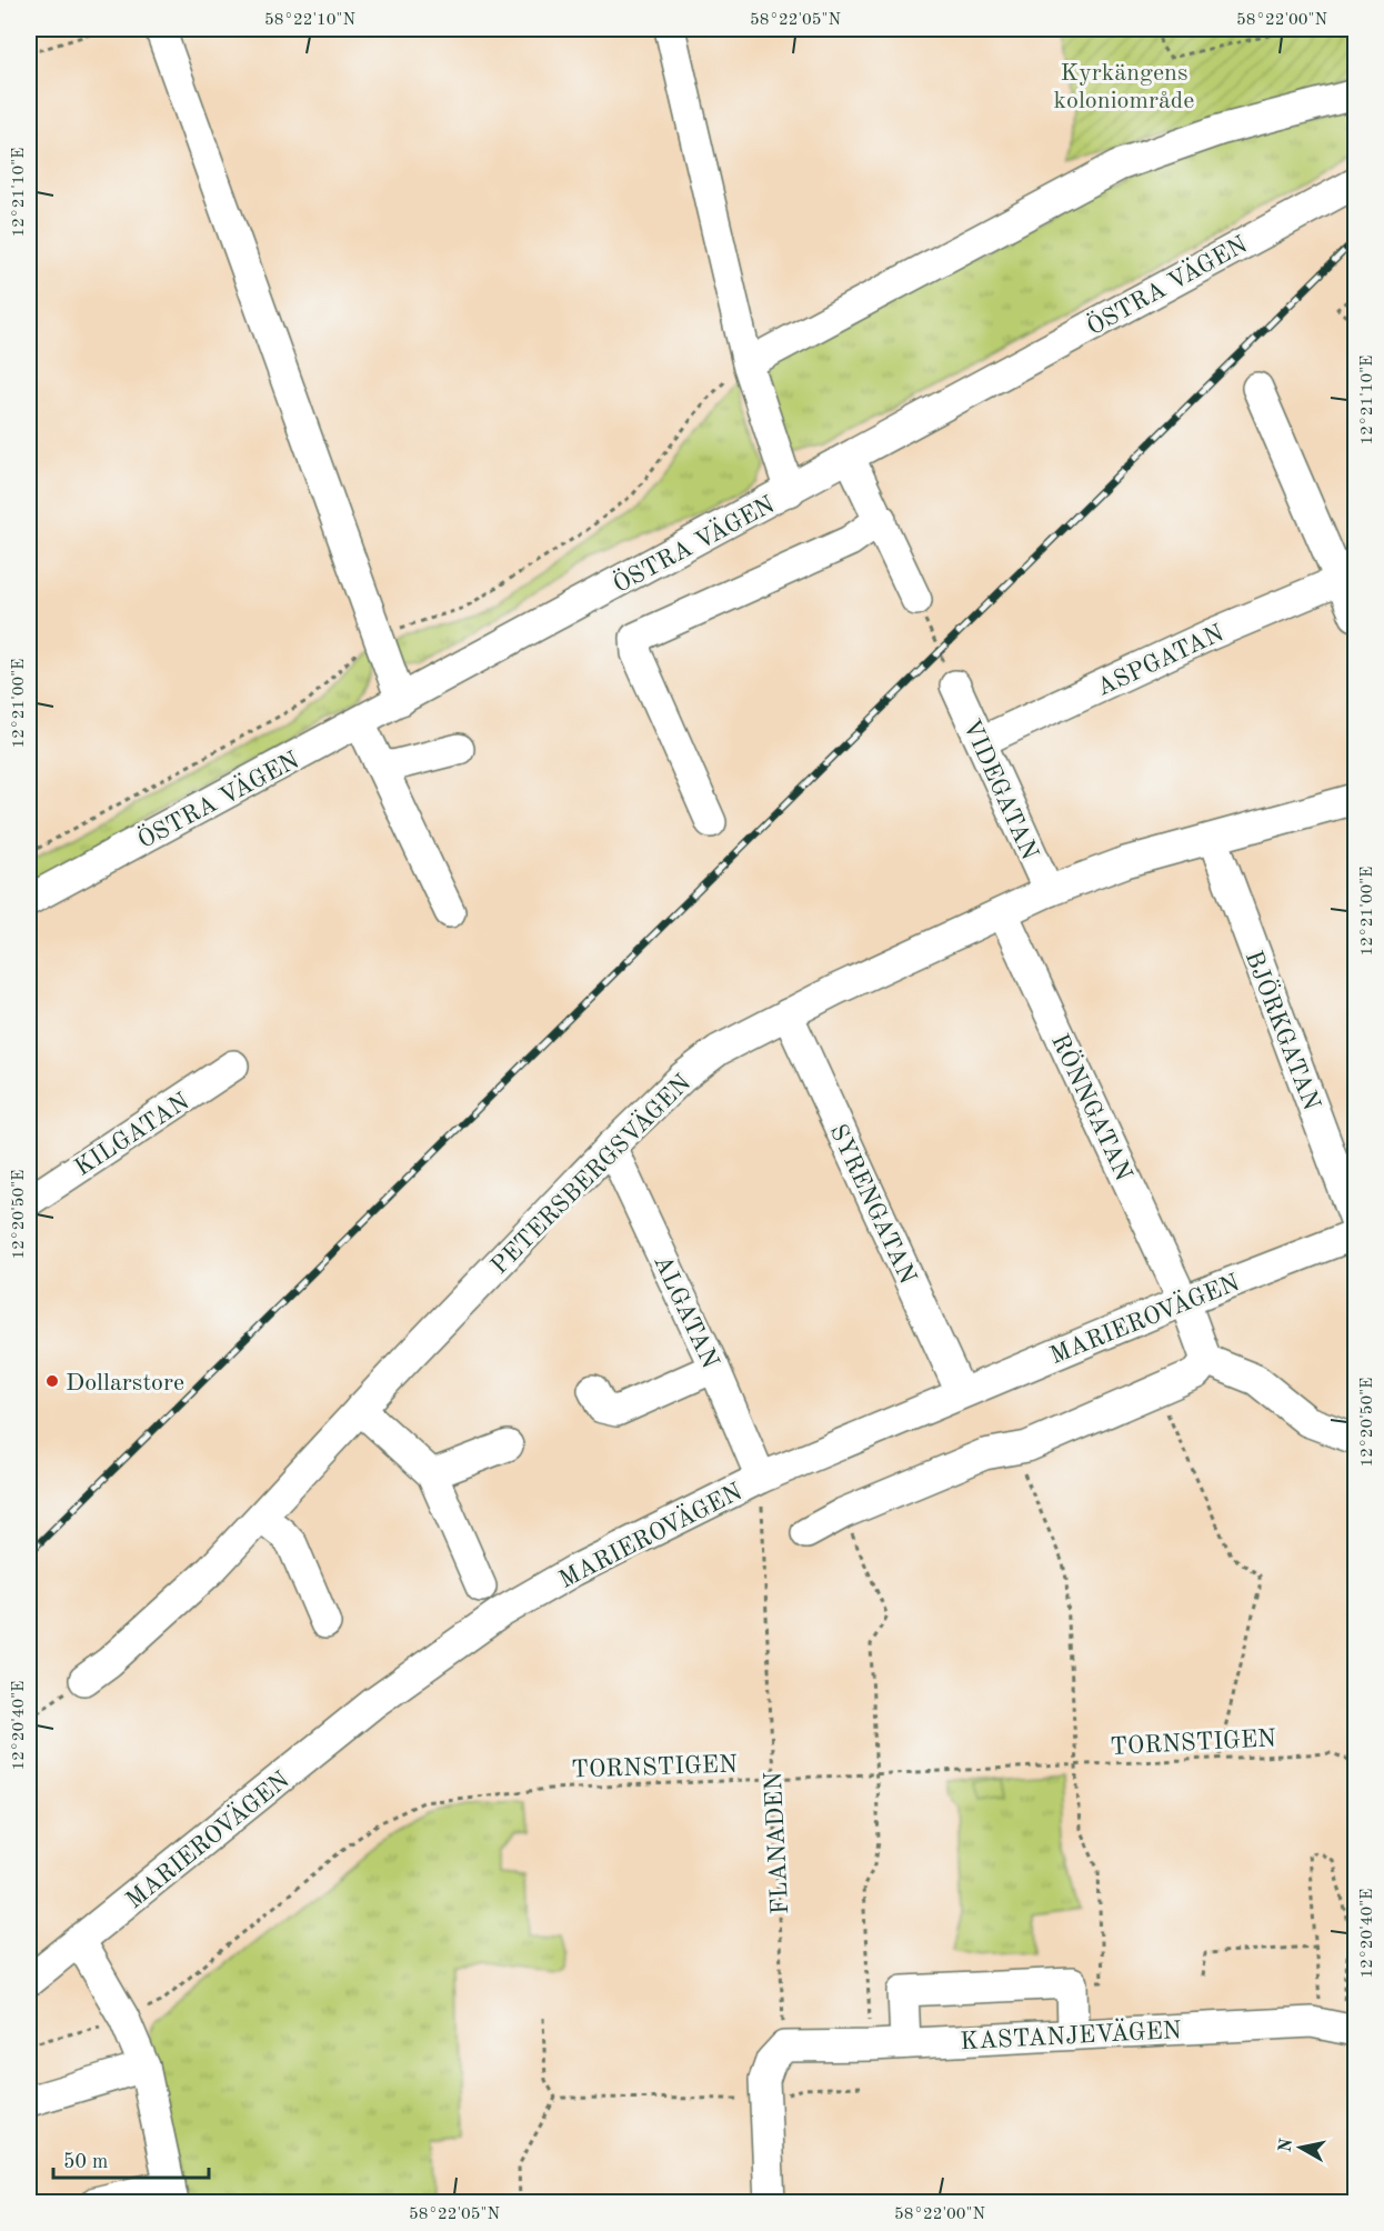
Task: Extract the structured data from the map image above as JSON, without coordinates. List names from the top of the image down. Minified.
{"streets":{"street":["ÖSTRA VÄGEN","ASPGATAN","VIDEGATAN","BJÖRKGATAN","RÖNNGATAN","KILGATAN","PETERSBERGSVÄGEN","SYRENGATAN","ALGATAN","MARIEROVÄGEN","KASTANJEVÄGEN"],"path":["TORNSTIGEN","FLANADEN"]},"crossings":[["ASPGATAN","VIDEGATAN"],["VIDEGATAN","PETERSBERGSVÄGEN"],["BJÖRKGATAN","PETERSBERGSVÄGEN"],["RÖNNGATAN","PETERSBERGSVÄGEN"],["RÖNNGATAN","MARIEROVÄGEN"],["PETERSBERGSVÄGEN","SYRENGATAN"],["PETERSBERGSVÄGEN","ALGATAN"],["SYRENGATAN","MARIEROVÄGEN"],["ALGATAN","MARIEROVÄGEN"],["ALGATAN","FLANADEN"],["MARIEROVÄGEN","FLANADEN"],["TORNSTIGEN","FLANADEN"],["FLANADEN","KASTANJEVÄGEN"]],"parks":["Kyrkängens koloniområde"],"places":["Dollarstore"],"scale_bar":"50 m","north":"left","coordinates":["58°22'10\"N","58°22'05\"N","58°22'00\"N","12°21'10\"E","12°21'00\"E","12°20'50\"E","12°20'40\"E"]}
